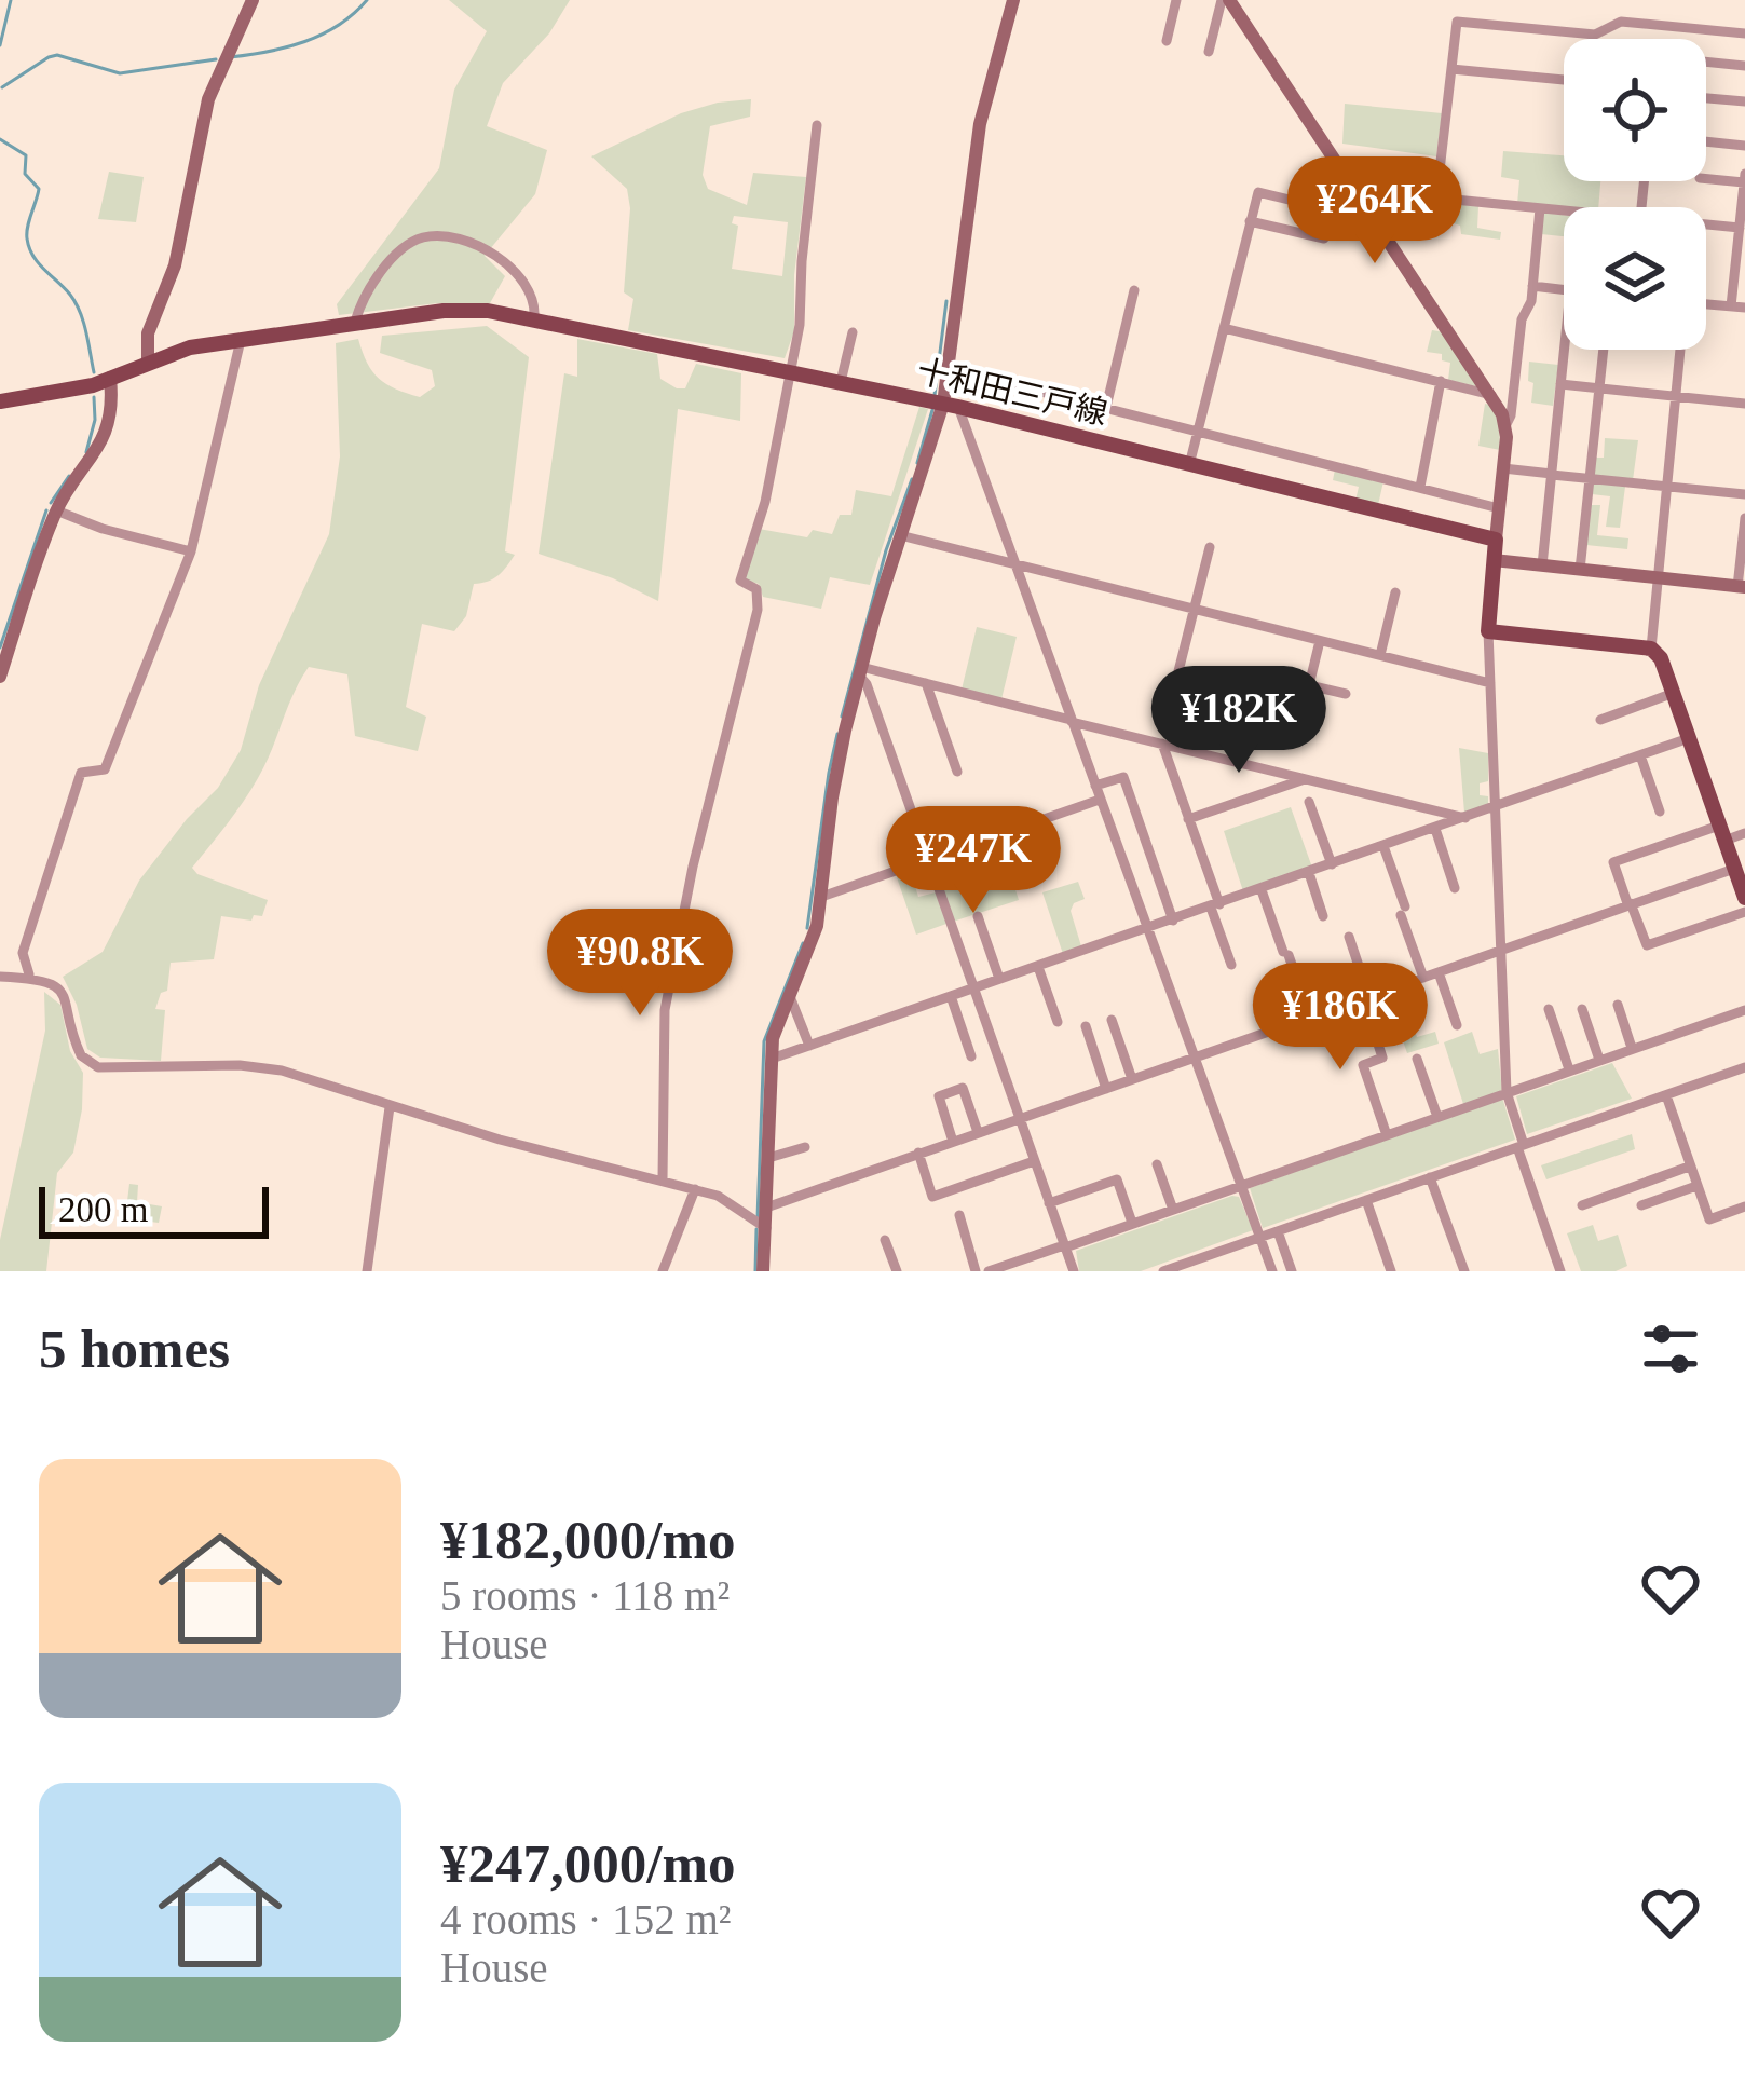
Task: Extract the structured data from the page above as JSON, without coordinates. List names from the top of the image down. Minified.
{"streets":{"main road":["十和田三戸線"]},"scale_bar":"200 m","page":{"price":["¥264K","¥182K","¥247K","¥90.8K","¥186K"],"scale":"200 m","heading":"5 homes","list":[{"name":"¥182,000/mo","note":"5 rooms · 118 m² · House"},{"name":"¥247,000/mo","note":"4 rooms · 152 m² · House"}]}}
